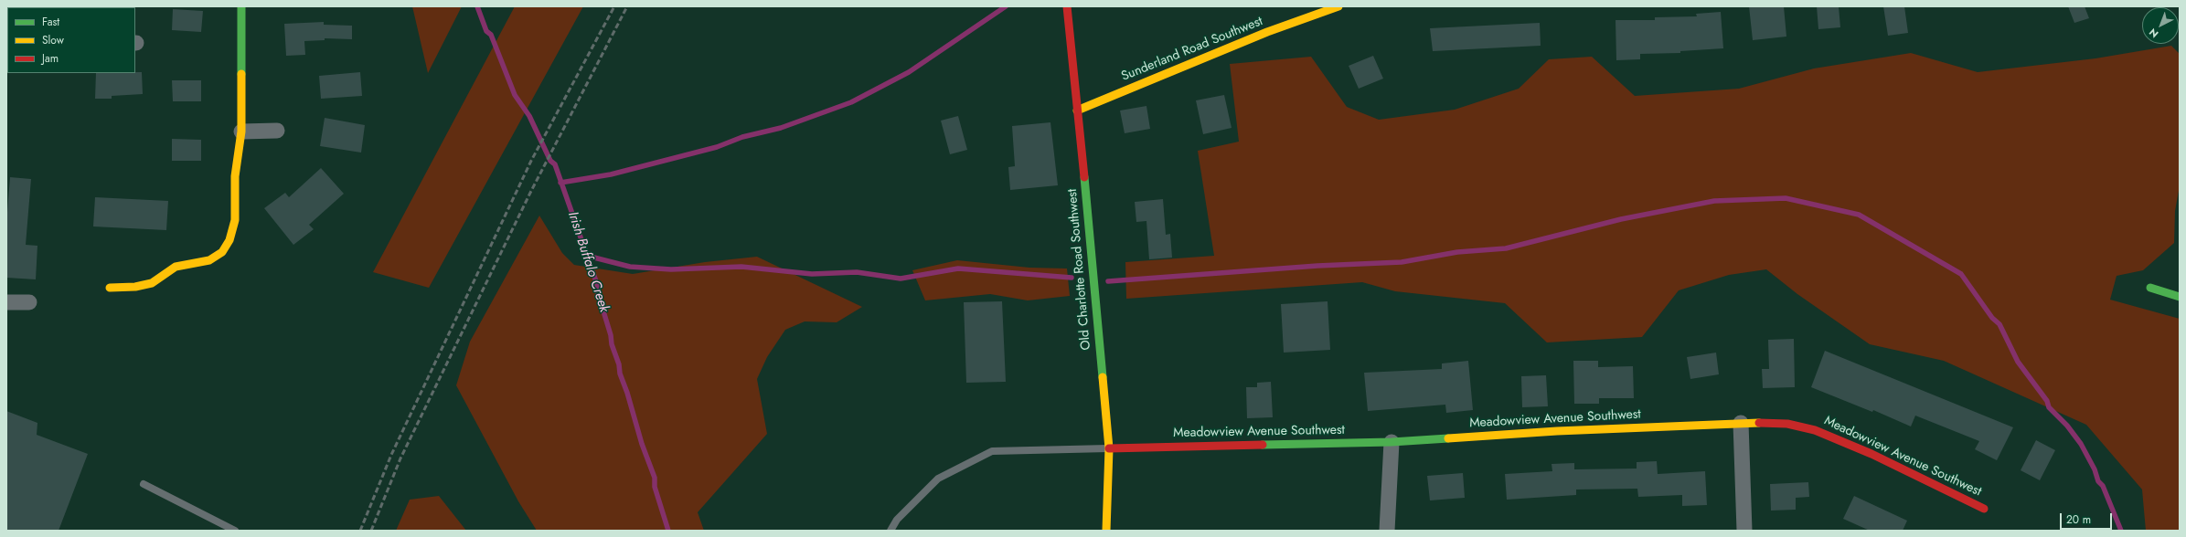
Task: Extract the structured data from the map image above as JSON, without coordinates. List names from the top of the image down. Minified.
{"streets":{"street":["Sunderland Road Southwest","Old Charlotte Road Southwest","Meadowview Avenue Southwest"]},"crossings":[["Sunderland Road Southwest","Old Charlotte Road Southwest"],["Old Charlotte Road Southwest","Meadowview Avenue Southwest"]],"water":["Irish Buffalo Creek"],"legend":["Fast","Slow","Jam"],"scale_bar":"20 m","north":"bottom left"}
